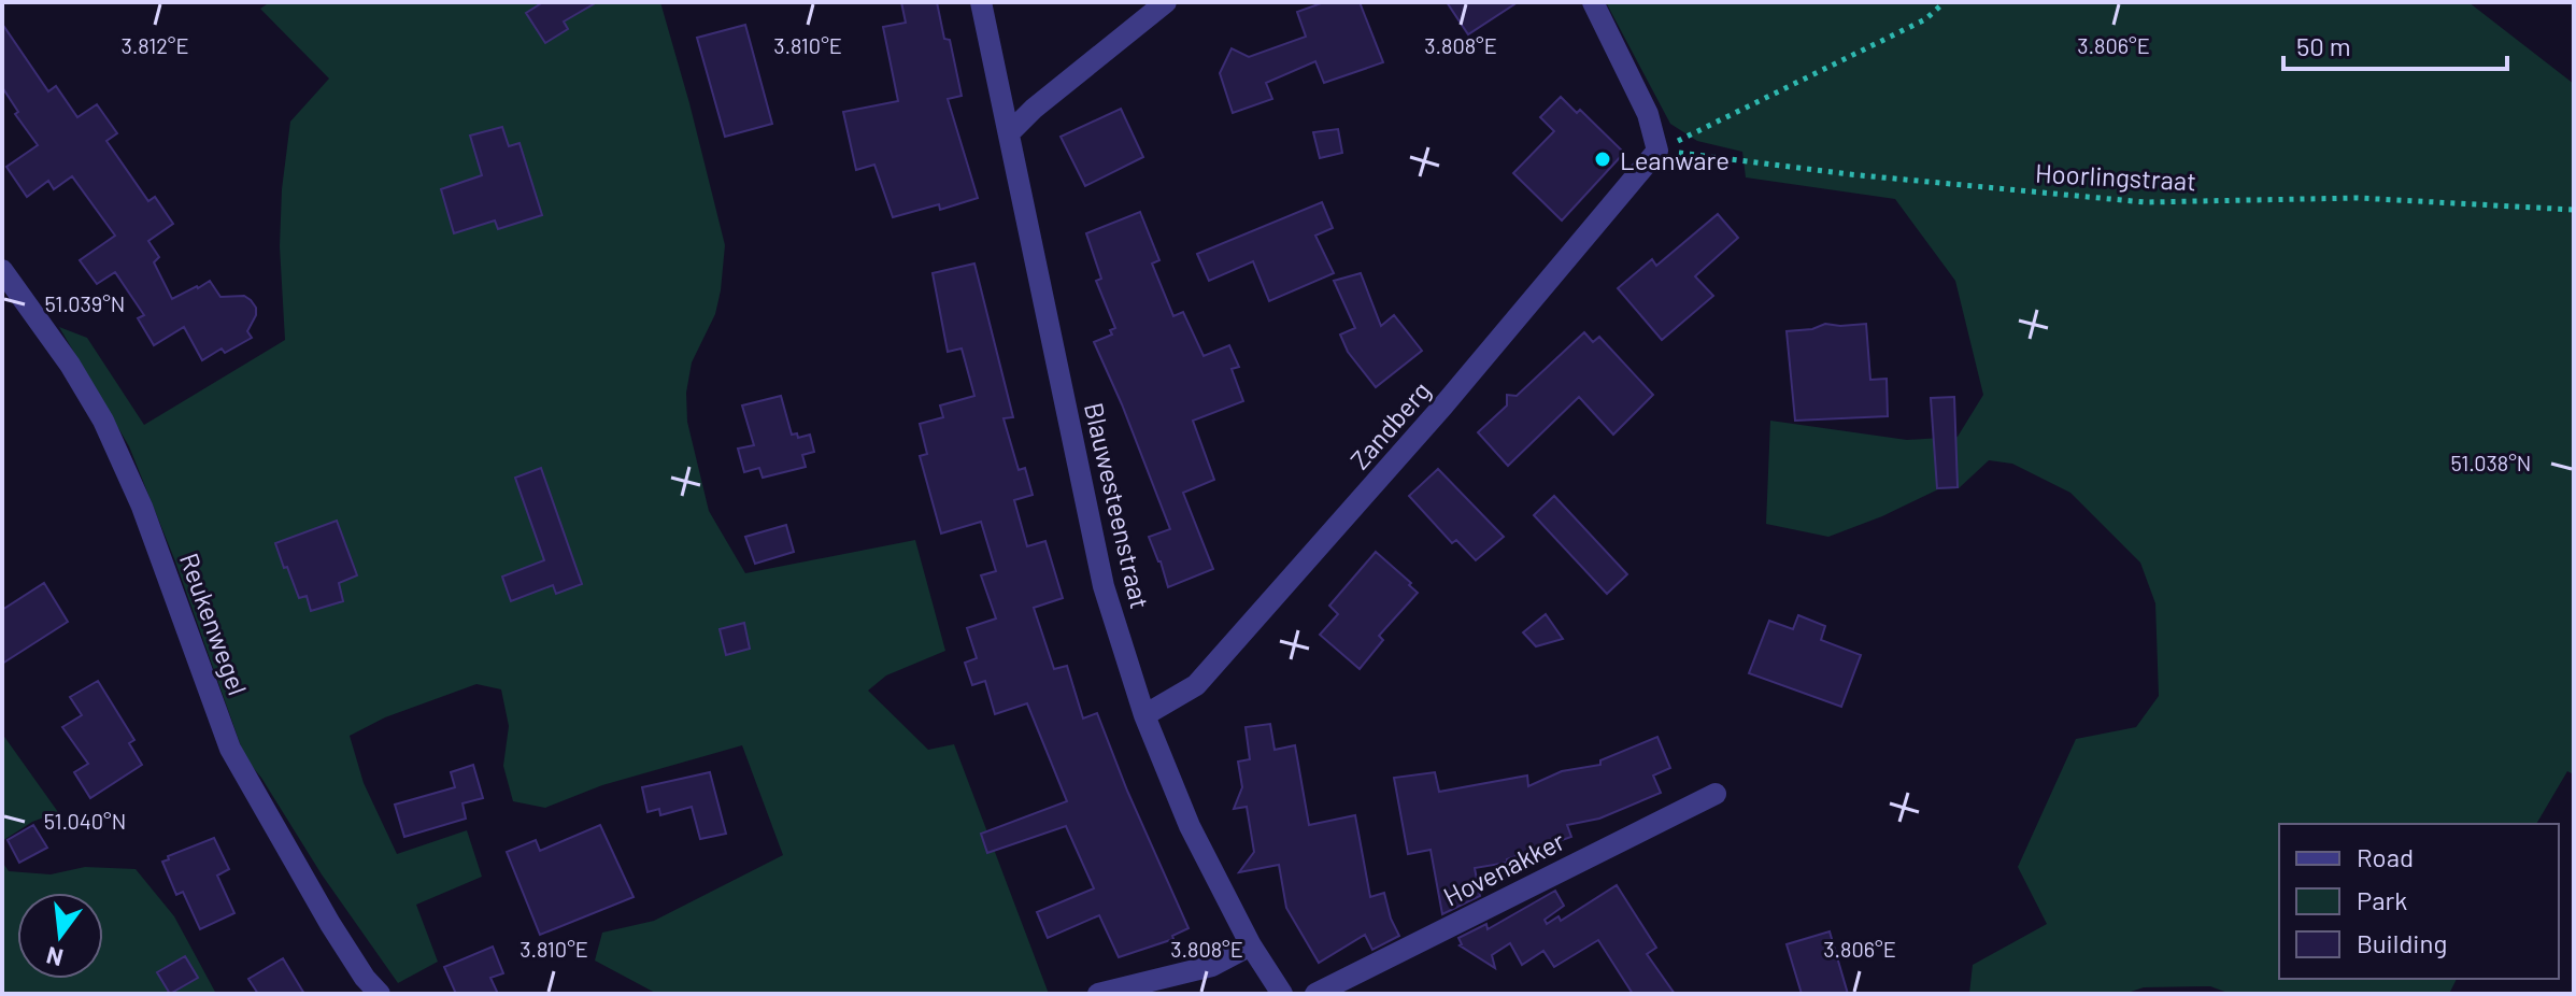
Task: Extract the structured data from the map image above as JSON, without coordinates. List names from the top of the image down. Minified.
{"streets":{"street":["Zandberg","Blauwesteenstraat","Reukenwegel","Hovenakker"],"path":["Hoorlingstraat"]},"crossings":[["Hoorlingstraat","Zandberg"],["Zandberg","Blauwesteenstraat"]],"places":["Leanware"],"legend":["Road","Park","Building"],"scale_bar":"50 m","north":"bottom","coordinates":["3.812°E","3.810°E","3.808°E","3.806°E","51.039°N","51.038°N","51.040°N"]}
